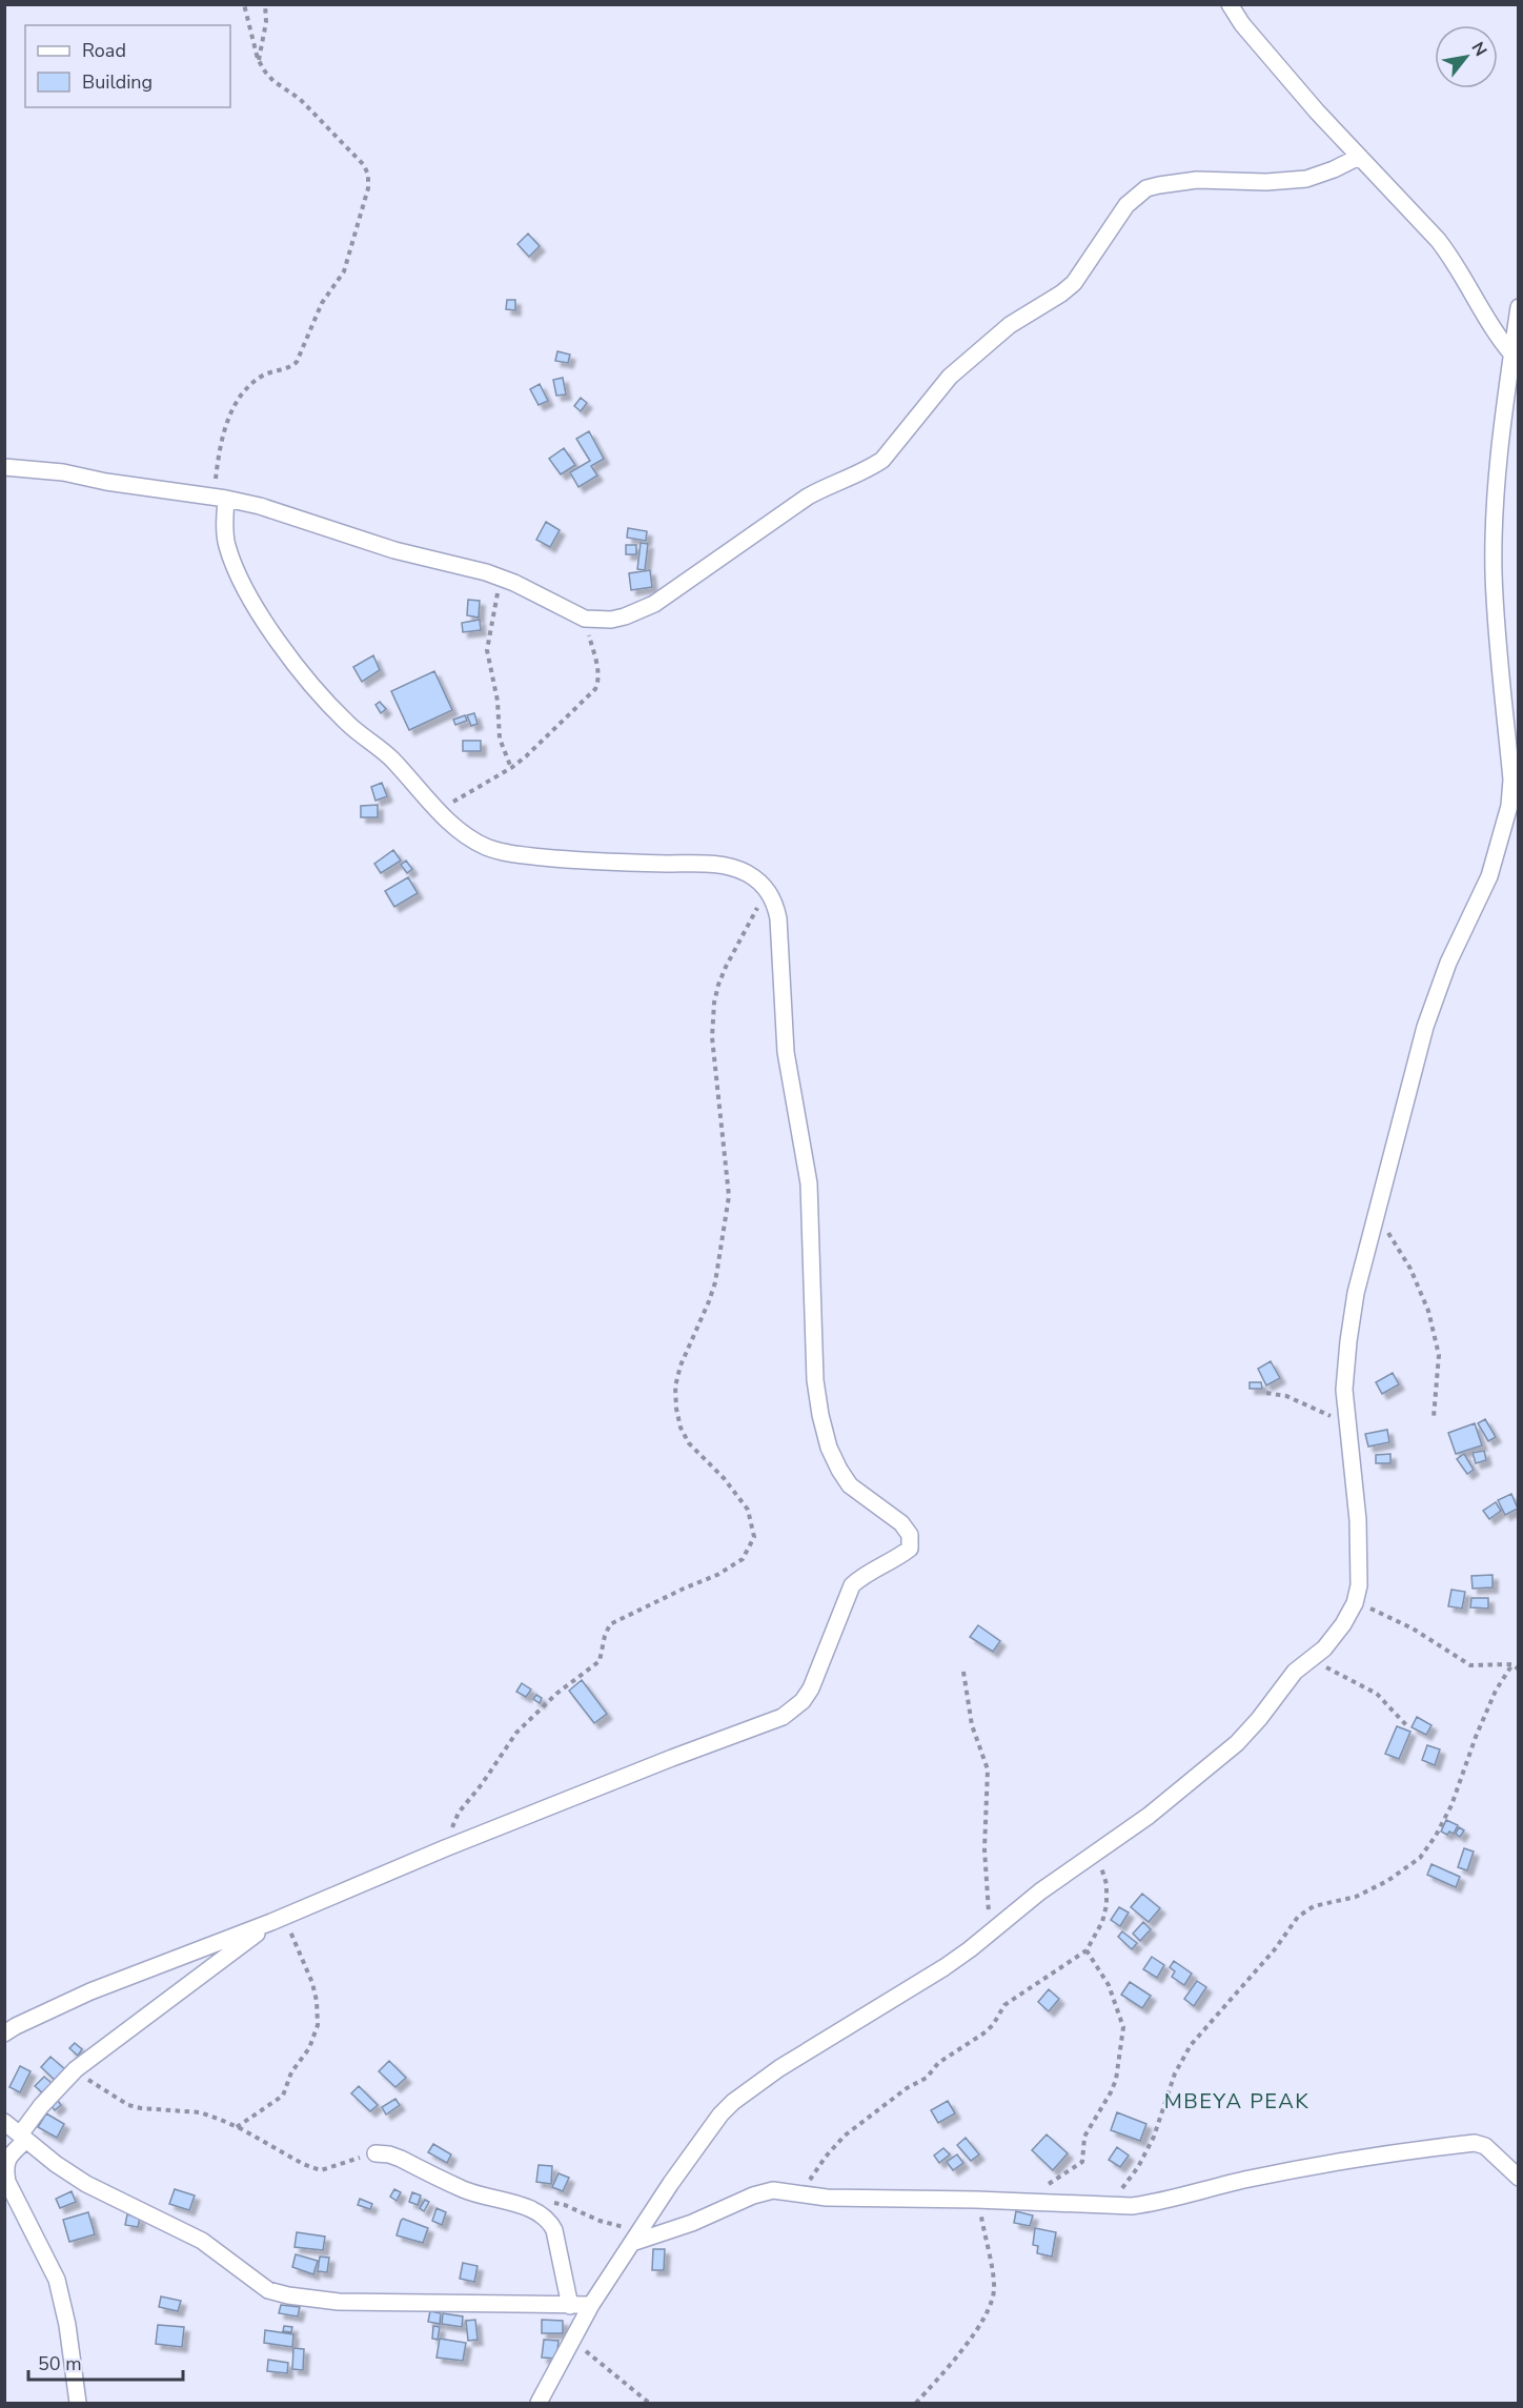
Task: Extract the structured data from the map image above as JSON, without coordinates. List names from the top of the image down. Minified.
{"districts":["MBEYA PEAK"],"legend":["Road","Building"],"scale_bar":"50 m","north":"top right"}
